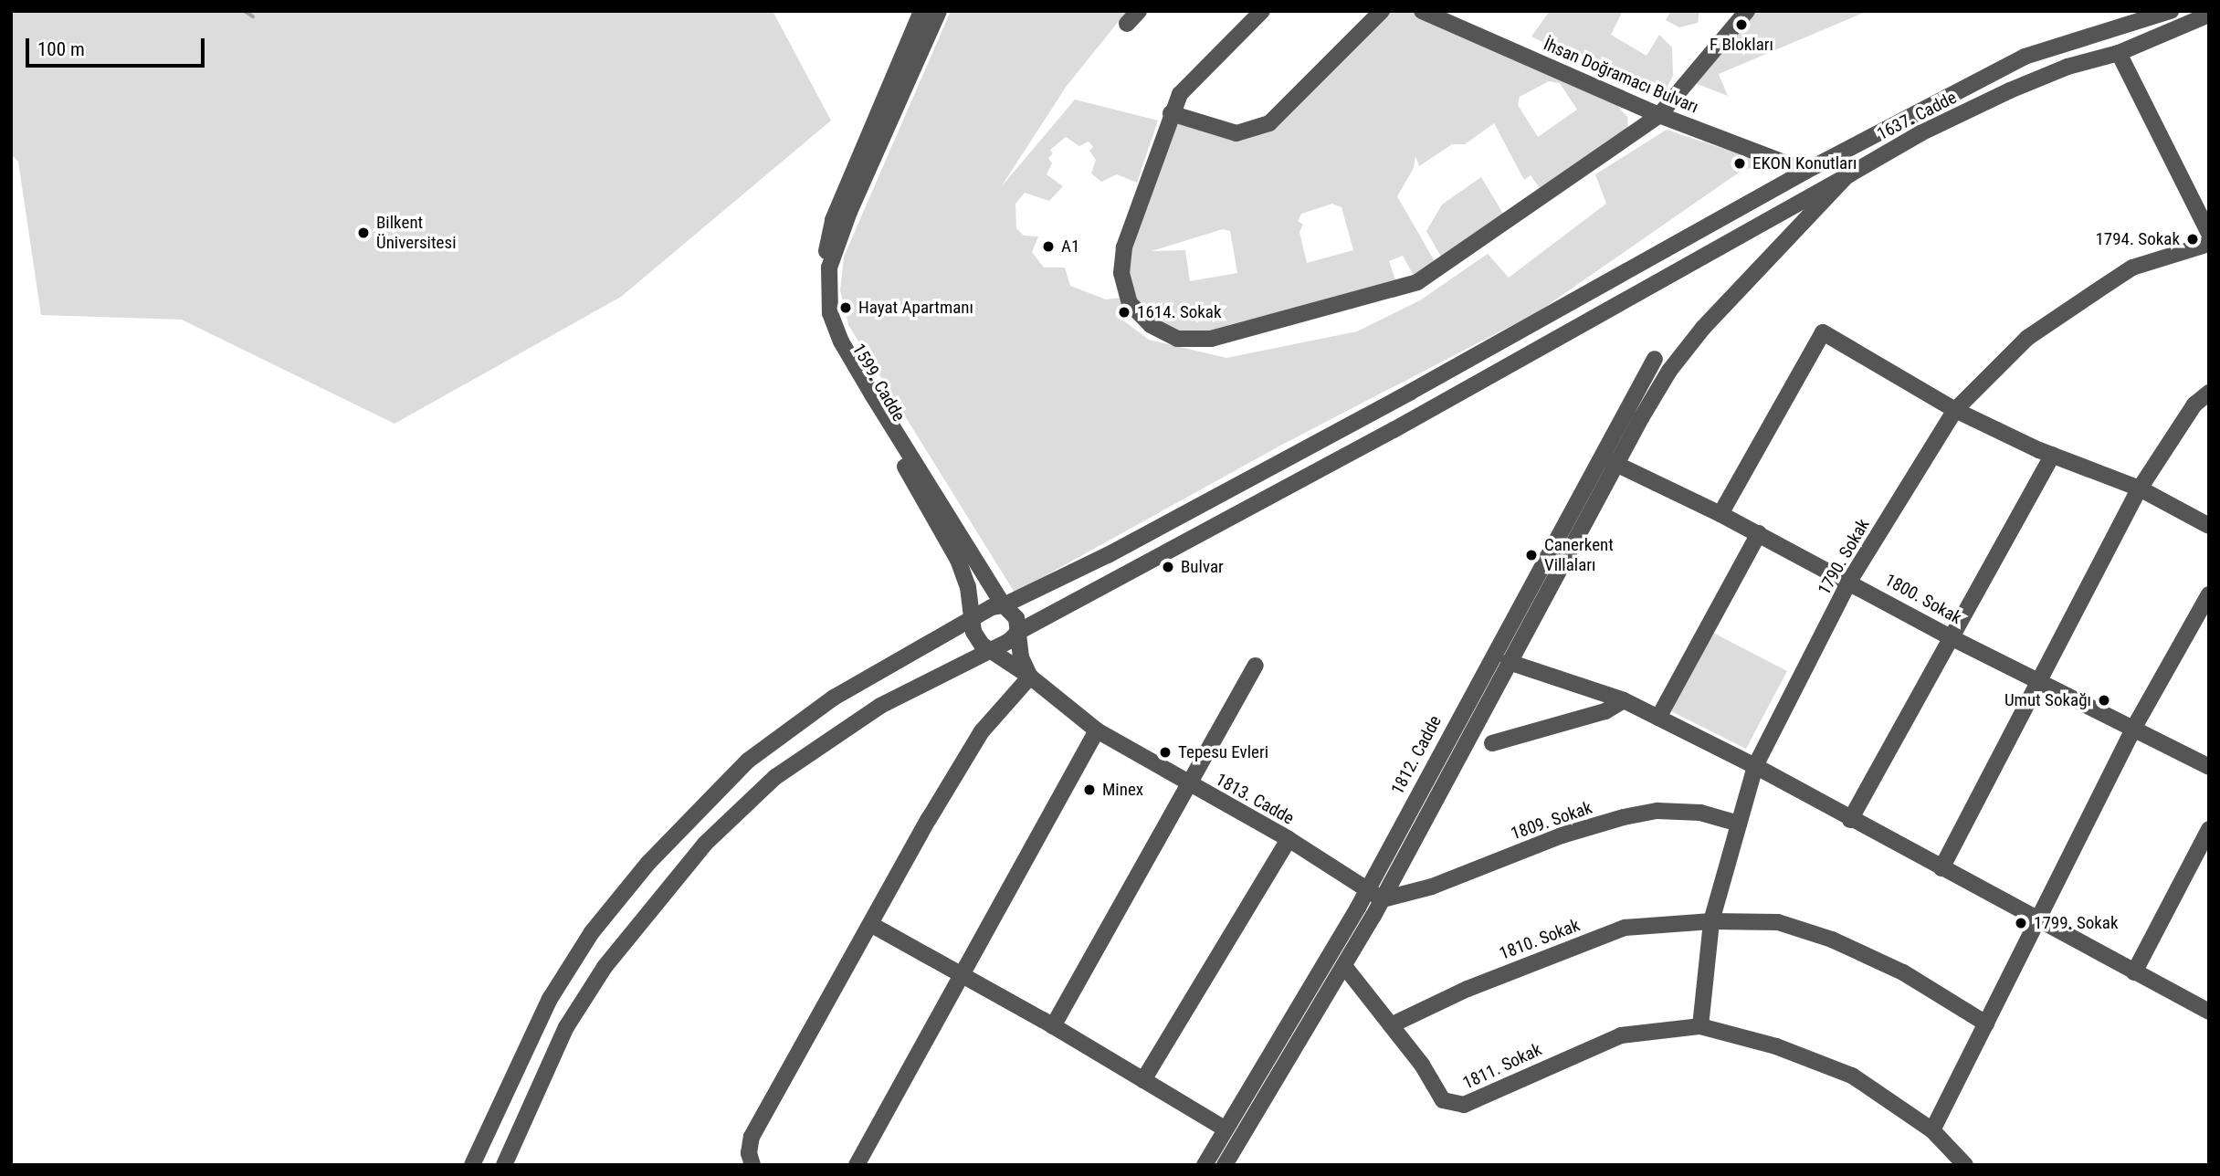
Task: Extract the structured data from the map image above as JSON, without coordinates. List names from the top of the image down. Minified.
{"streets":{"street":["İhsan Doğramacı Bulvarı","1637. Cadde","1599. Cadde","1790. Sokak","1800. Sokak","1812. Cadde","1813. Cadde","1809. Sokak","1810. Sokak","1811. Sokak"]},"crossings":[["İhsan Doğramacı Bulvarı","1637. Cadde"],["1637. Cadde","1599. Cadde"],["1637. Cadde","1800. Sokak"],["1637. Cadde","1813. Cadde"],["1599. Cadde","1813. Cadde"],["1790. Sokak","1800. Sokak"],["1790. Sokak","1809. Sokak"],["1790. Sokak","1810. Sokak"],["1790. Sokak","1811. Sokak"],["1800. Sokak","1812. Cadde"],["1812. Cadde","1813. Cadde"],["1813. Cadde","1809. Sokak"],["1810. Sokak","1811. Sokak"]],"places":["F Blokları","EKON Konutları","Bilkent Üniversitesi","1794. Sokak","A1","Hayat Apartmanı","1614. Sokak","Canerkent Villaları","Bulvar","Umut Sokağı","Tepesu Evleri","Minex","1799. Sokak"],"scale_bar":"100 m"}
